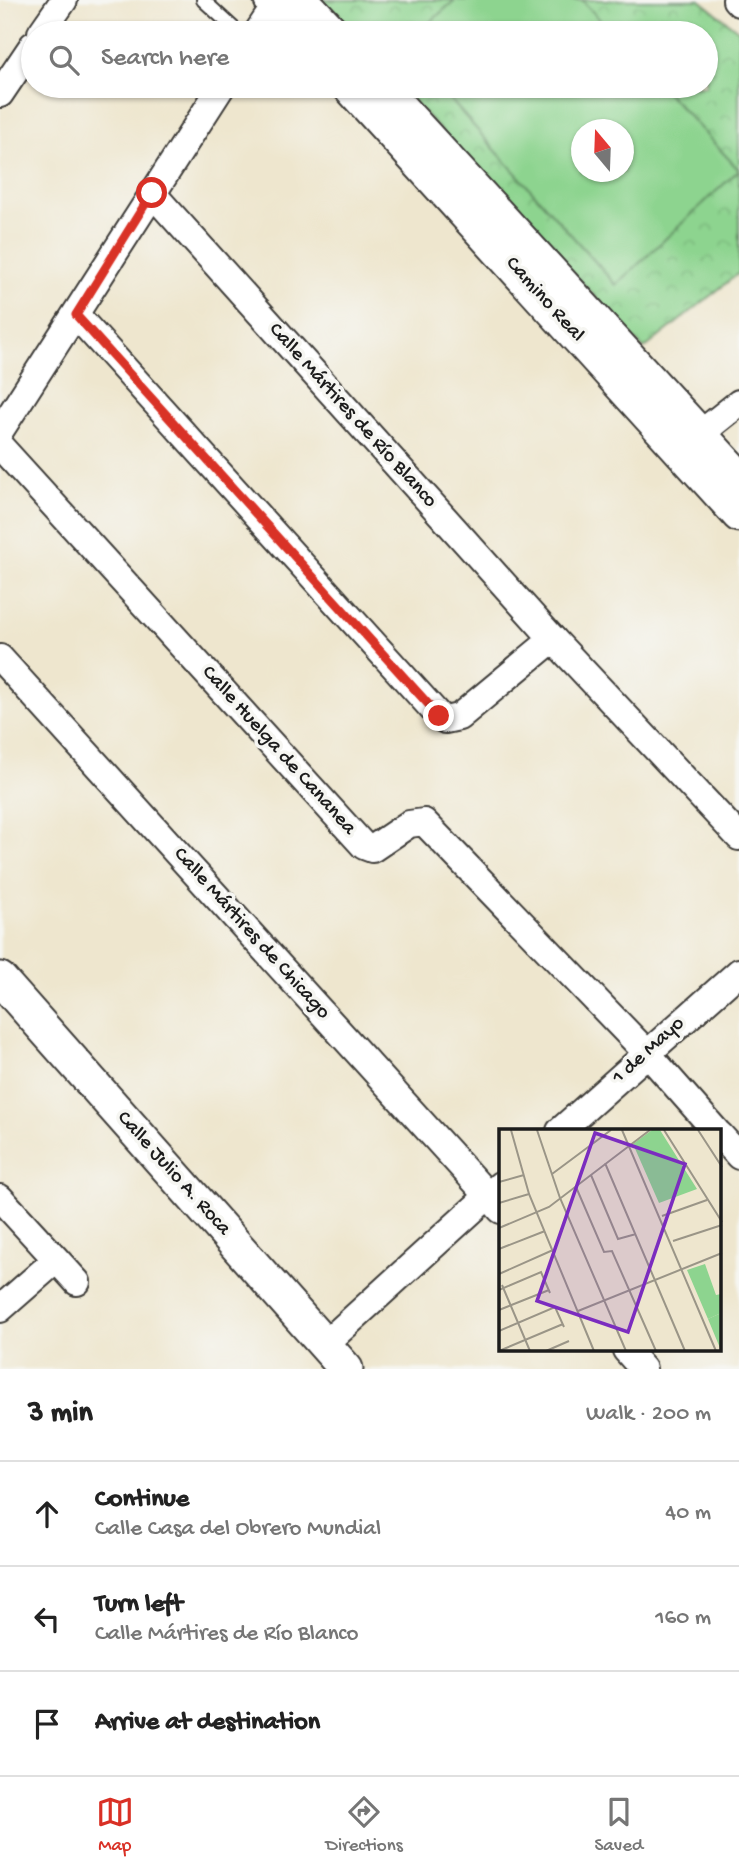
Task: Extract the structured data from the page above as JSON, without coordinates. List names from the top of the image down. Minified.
{"streets":{"street":["Camino Real","Calle Mártires de Río Blanco","Calle Huelga de Cananea","Calle Mártires de Chicago","1 de Mayo","Calle Julio A. Roca"]},"crossings":[["Calle Huelga de Cananea","1 de Mayo"]],"north":"top","page":{"search":"Search here","heading":["3 min","Walk · 200 m"],"list":[["Continue","Calle Casa del Obrero Mundial","40 m"],["Turn left","Calle Mártires de Río Blanco","160 m"],"Arrive at destination"],"nav":["Map","Directions","Saved"]}}
